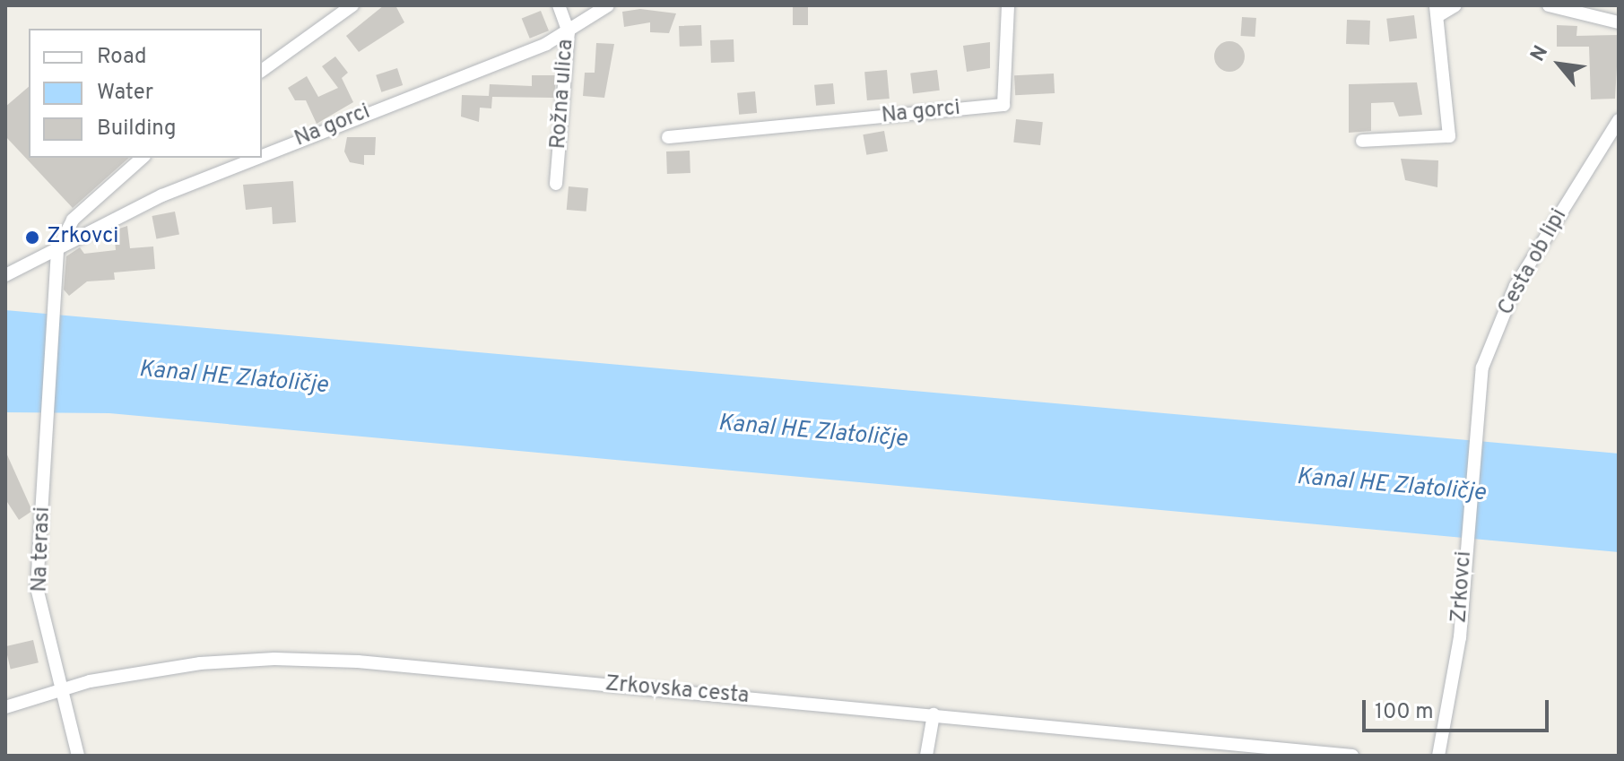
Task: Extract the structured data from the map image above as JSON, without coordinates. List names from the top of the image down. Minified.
{"streets":{"street":["Rožna ulica","Na gorci","Cesta ob lipi","Na terasi","Zrkovci","Zrkovska cesta"]},"crossings":[["Rožna ulica","Na gorci"],["Na gorci","Na terasi"],["Cesta ob lipi","Zrkovci"],["Na terasi","Zrkovska cesta"]],"water":["Kanal HE Zlatoličje"],"places":["Zrkovci"],"legend":["Road","Water","Building"],"scale_bar":"100 m","north":"top left"}
